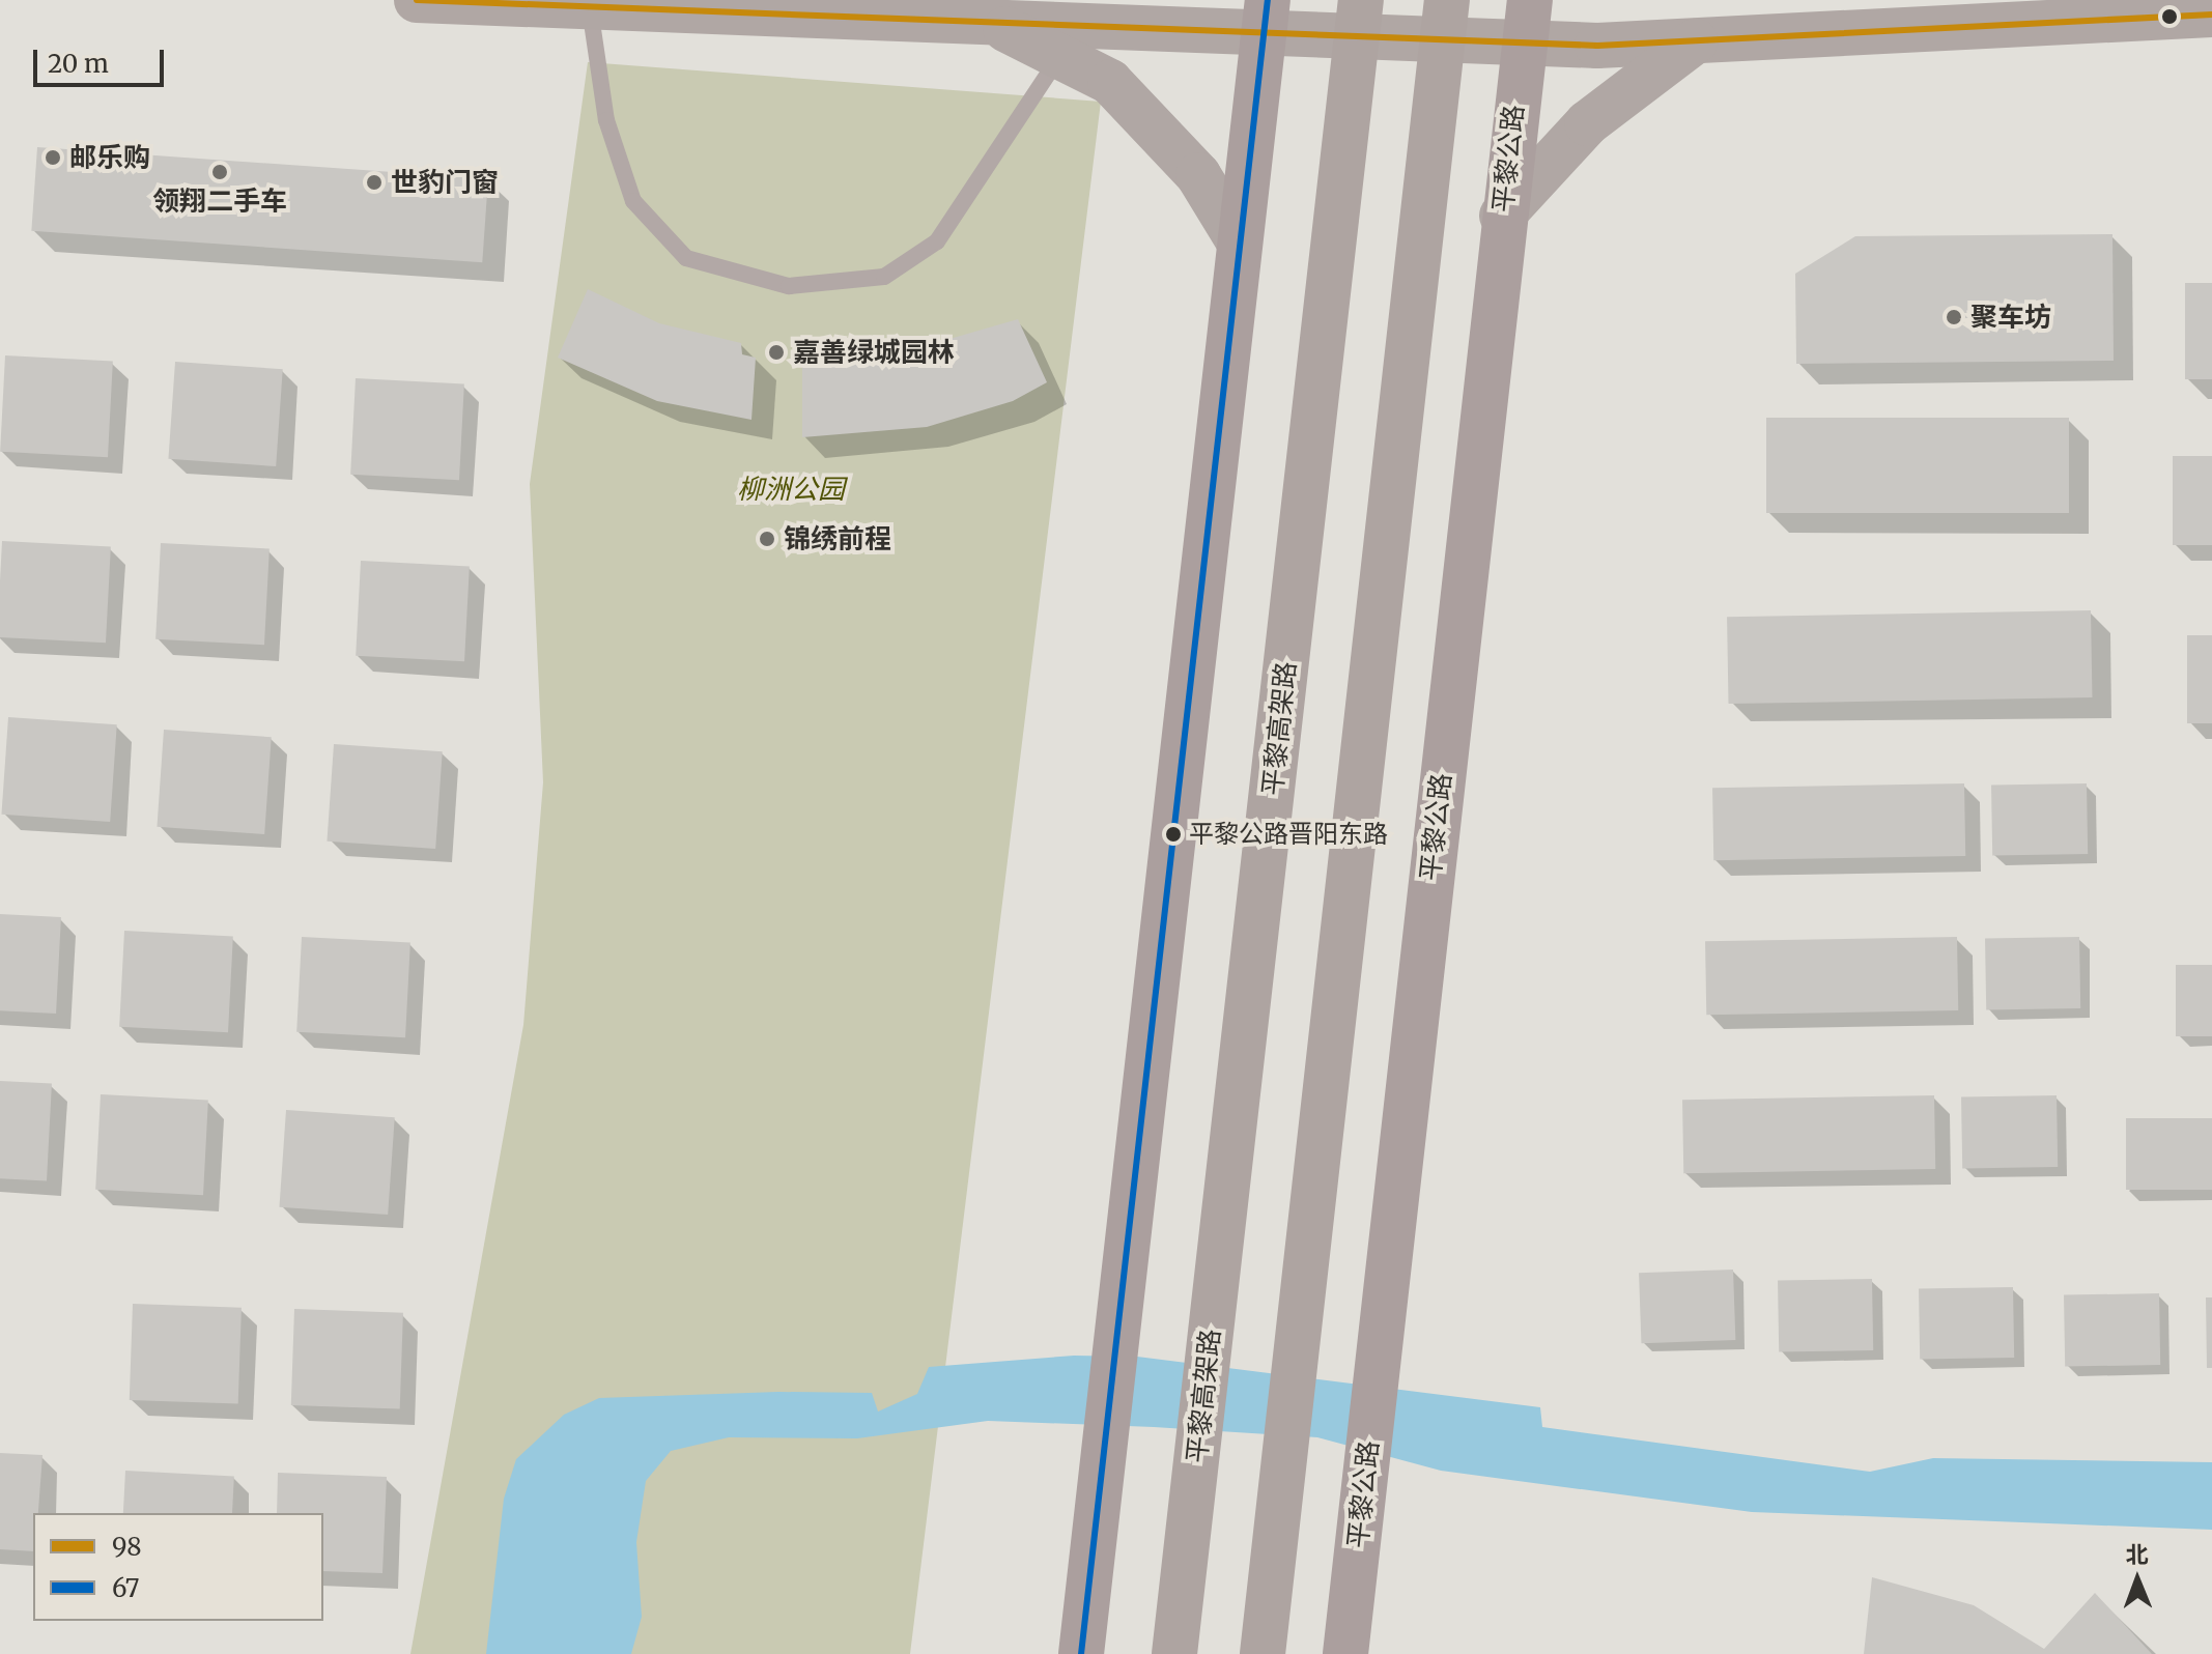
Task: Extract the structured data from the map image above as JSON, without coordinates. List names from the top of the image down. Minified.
{"streets":{"highway":["平黎高架路"],"main road":["平黎公路"]},"parks":["柳洲公园"],"places":["邮乐购","领翔二手车","世豹门窗","聚车坊","嘉善绿城园林","锦绣前程","平黎公路晋阳东路"],"lines":["transit line 98","transit line 67"],"legend":["98","67"],"scale_bar":"20 m","north":"top"}
